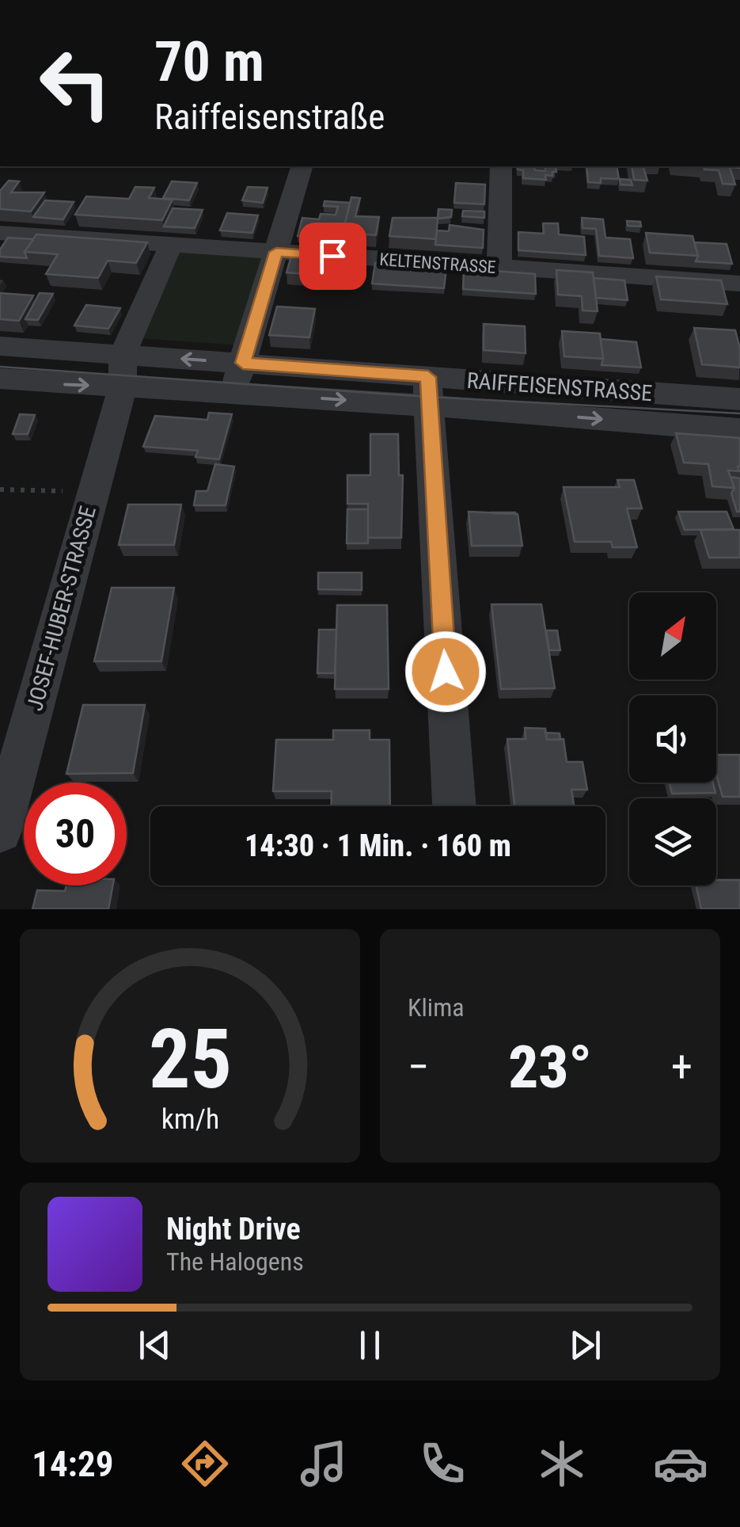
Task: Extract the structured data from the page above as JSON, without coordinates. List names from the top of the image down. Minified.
{"streets":{"street":["KELTENSTRASSE","RAIFFEISENSTRASSE","JOSEF-HUBER-STRASSE"]},"crossings":[["KELTENSTRASSE","JOSEF-HUBER-STRASSE"],["RAIFFEISENSTRASSE","JOSEF-HUBER-STRASSE"]],"north":"top right","page":{"turn":["70 m","Raiffeisenstraße"],"limit":"30","trip":"14:30 · 1 Min. · 160 m","tile":"Klima","heat":["−","23°","+"],"song":["Night Drive","The Halogens"],"tabs":"14:29","gauge":["25","km/h"]}}
